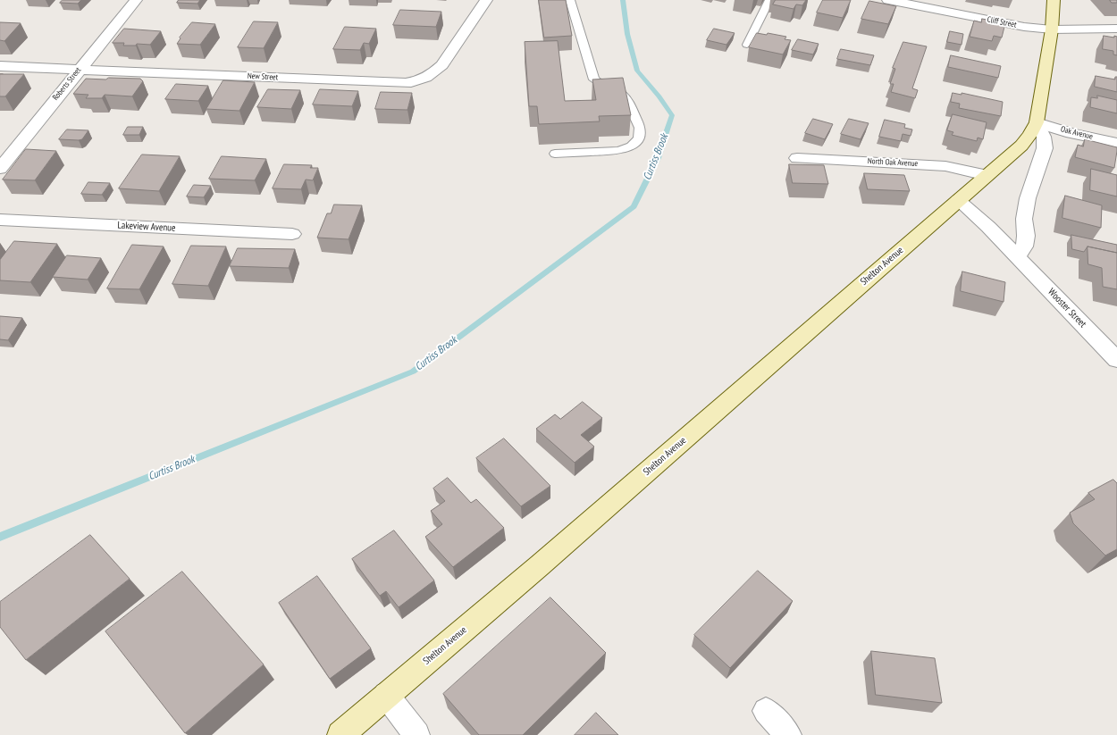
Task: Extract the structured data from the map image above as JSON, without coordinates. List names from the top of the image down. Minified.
{"streets":{"main road":["Shelton Avenue"],"street":["Cliff Street","New Street","Roberts Street","Oak Avenue","North Oak Avenue","Lakeview Avenue","Wooster Street"]},"crossings":[["New Street","Roberts Street"],["North Oak Avenue","Shelton Avenue"],["Shelton Avenue","Wooster Street"]],"water":["Curtiss Brook"]}
